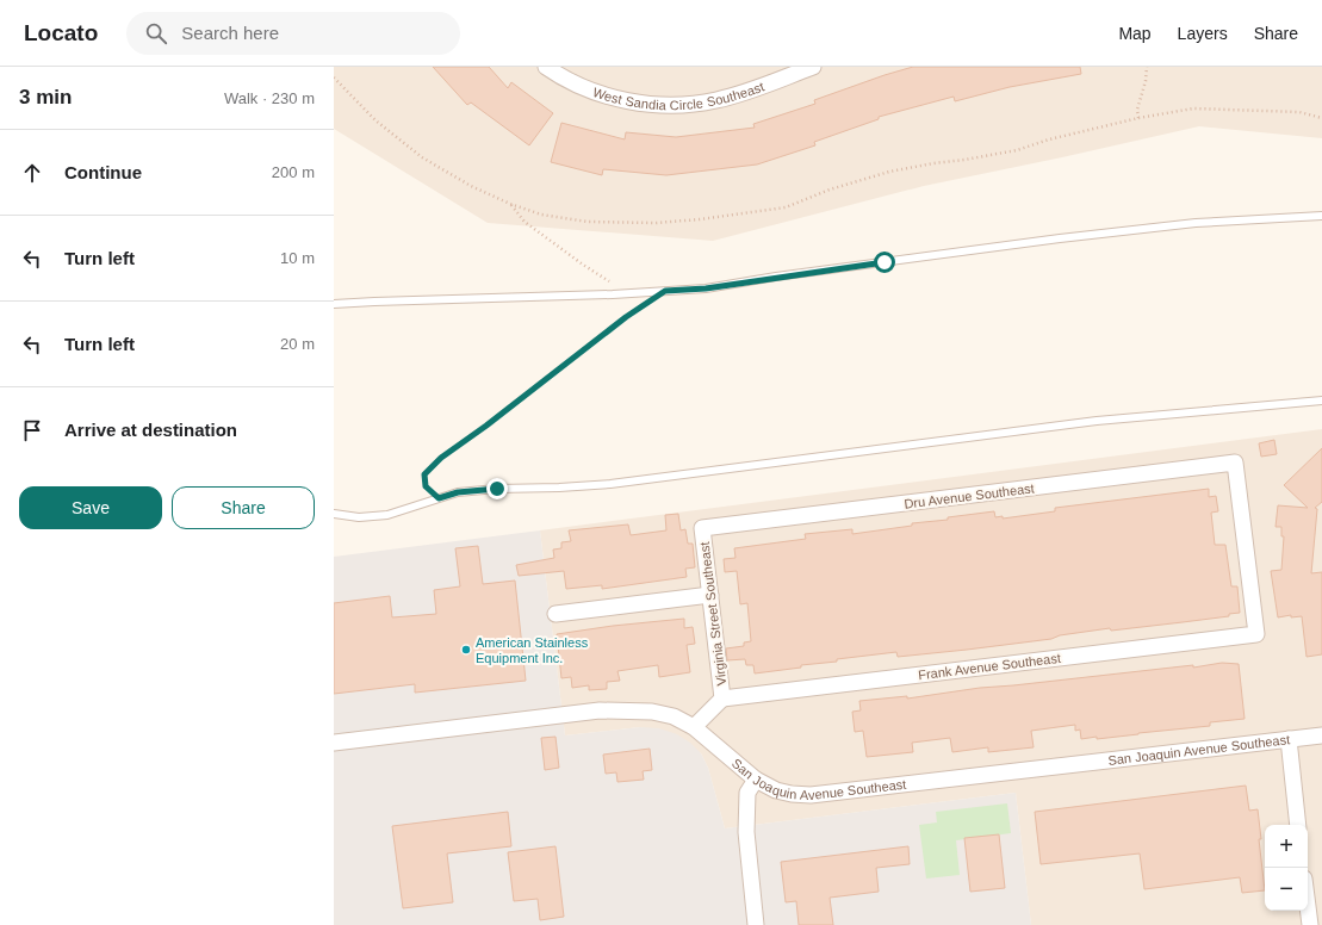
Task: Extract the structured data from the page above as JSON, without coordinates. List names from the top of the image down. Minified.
{"streets":{"street":["West Sandia Circle Southeast","Dru Avenue Southeast","Virginia Street Southeast","Frank Avenue Southeast","San Joaquin Avenue Southeast"]},"crossings":[["Dru Avenue Southeast","Virginia Street Southeast"],["Dru Avenue Southeast","Frank Avenue Southeast"],["Virginia Street Southeast","Frank Avenue Southeast"]],"places":["American Stainless Equipment Inc."],"page":{"header":"Locato","search":"Search here","nav":["Map","Layers","Share"],"heading":["3 min","Walk · 230 m"],"list":[["Continue","200 m"],["Turn left","10 m"],["Turn left","20 m"],"Arrive at destination"],"buttons":["Save","Share"],"map_buttons":["+","−"]}}
